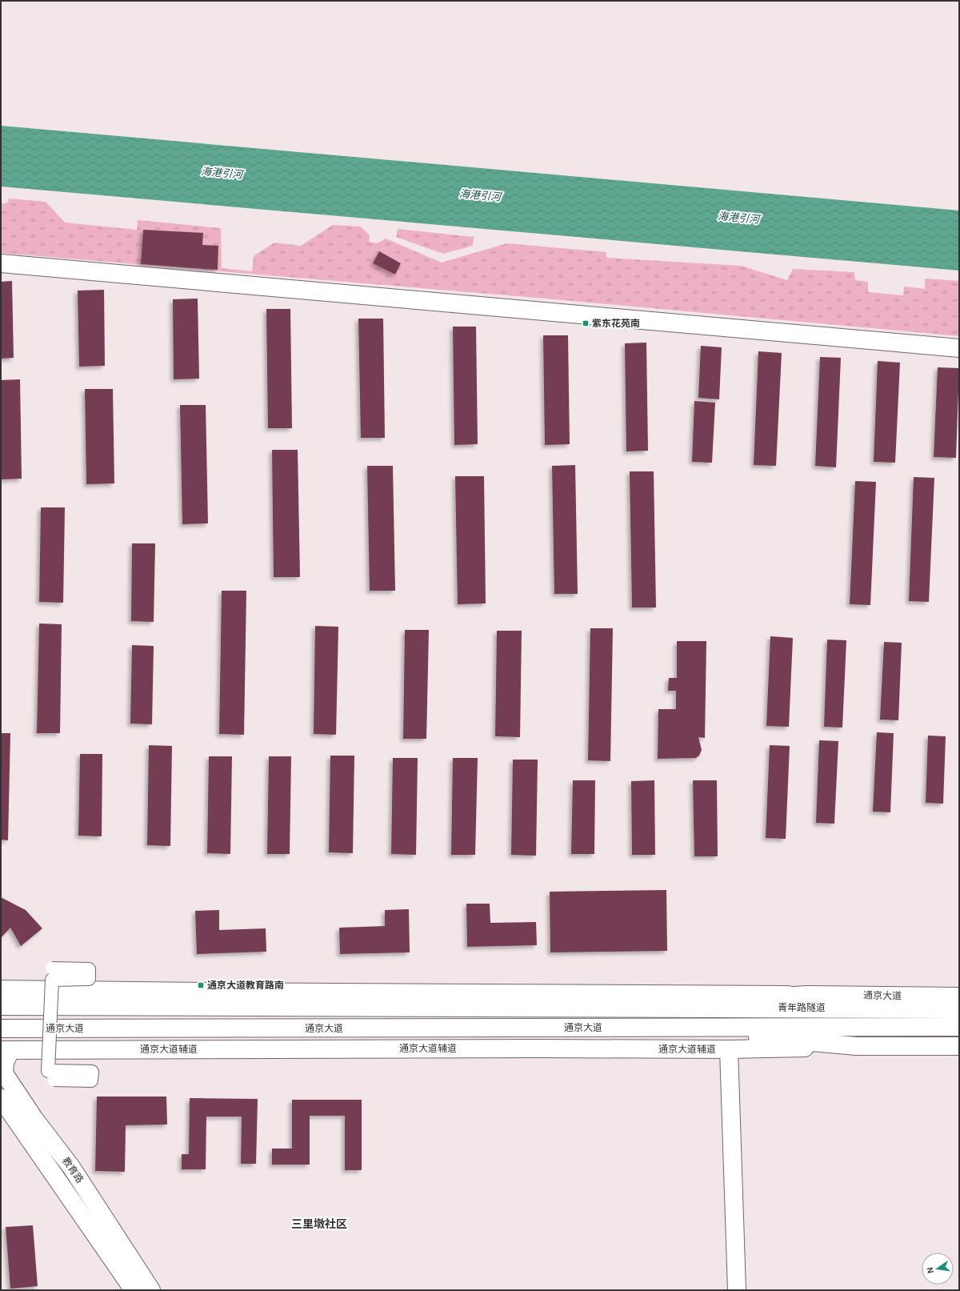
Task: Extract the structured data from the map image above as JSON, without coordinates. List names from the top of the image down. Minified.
{"streets":{"main road":["通京大道","青年路隧道","通京大道辅道","教育路"]},"crossings":[["通京大道","青年路隧道"],["通京大道辅道","教育路"]],"districts":["三里墩社区"],"water":["海港引河"],"places":{"transit":["紫东花苑南","通京大道教育路南"]},"north":"left"}
